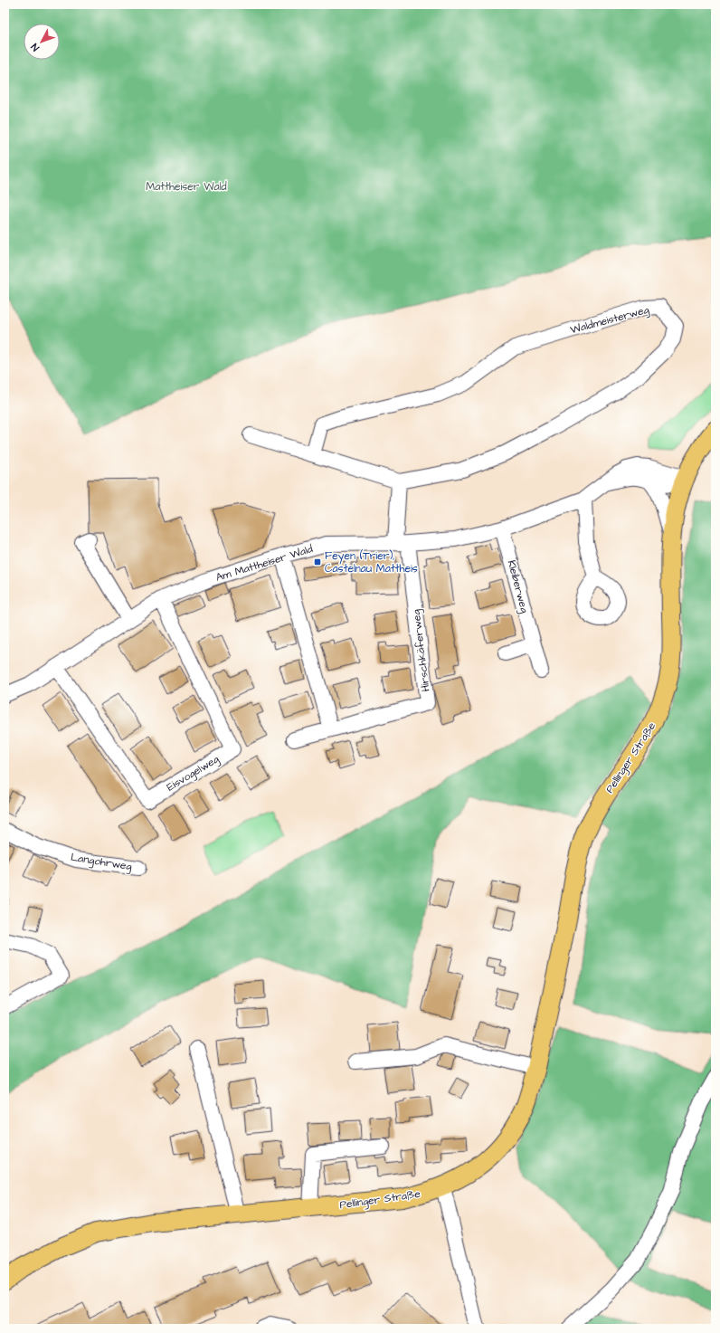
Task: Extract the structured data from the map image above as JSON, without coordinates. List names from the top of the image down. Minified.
{"streets":{"main road":["Pellinger Straße"],"street":["Waldmeisterweg","Am Mattheiser Wald","Kleiberweg","Hirschkäferweg","Eisvogelweg","Langohrweg"]},"crossings":[["Am Mattheiser Wald","Kleiberweg"],["Am Mattheiser Wald","Hirschkäferweg"],["Am Mattheiser Wald","Pellinger Straße"],["Am Mattheiser Wald","Eisvogelweg"]],"parks":["Mattheiser Wald"],"places":{"transit":["Feyen (Trier), Castelnau Mattheis"]},"north":"bottom left"}
